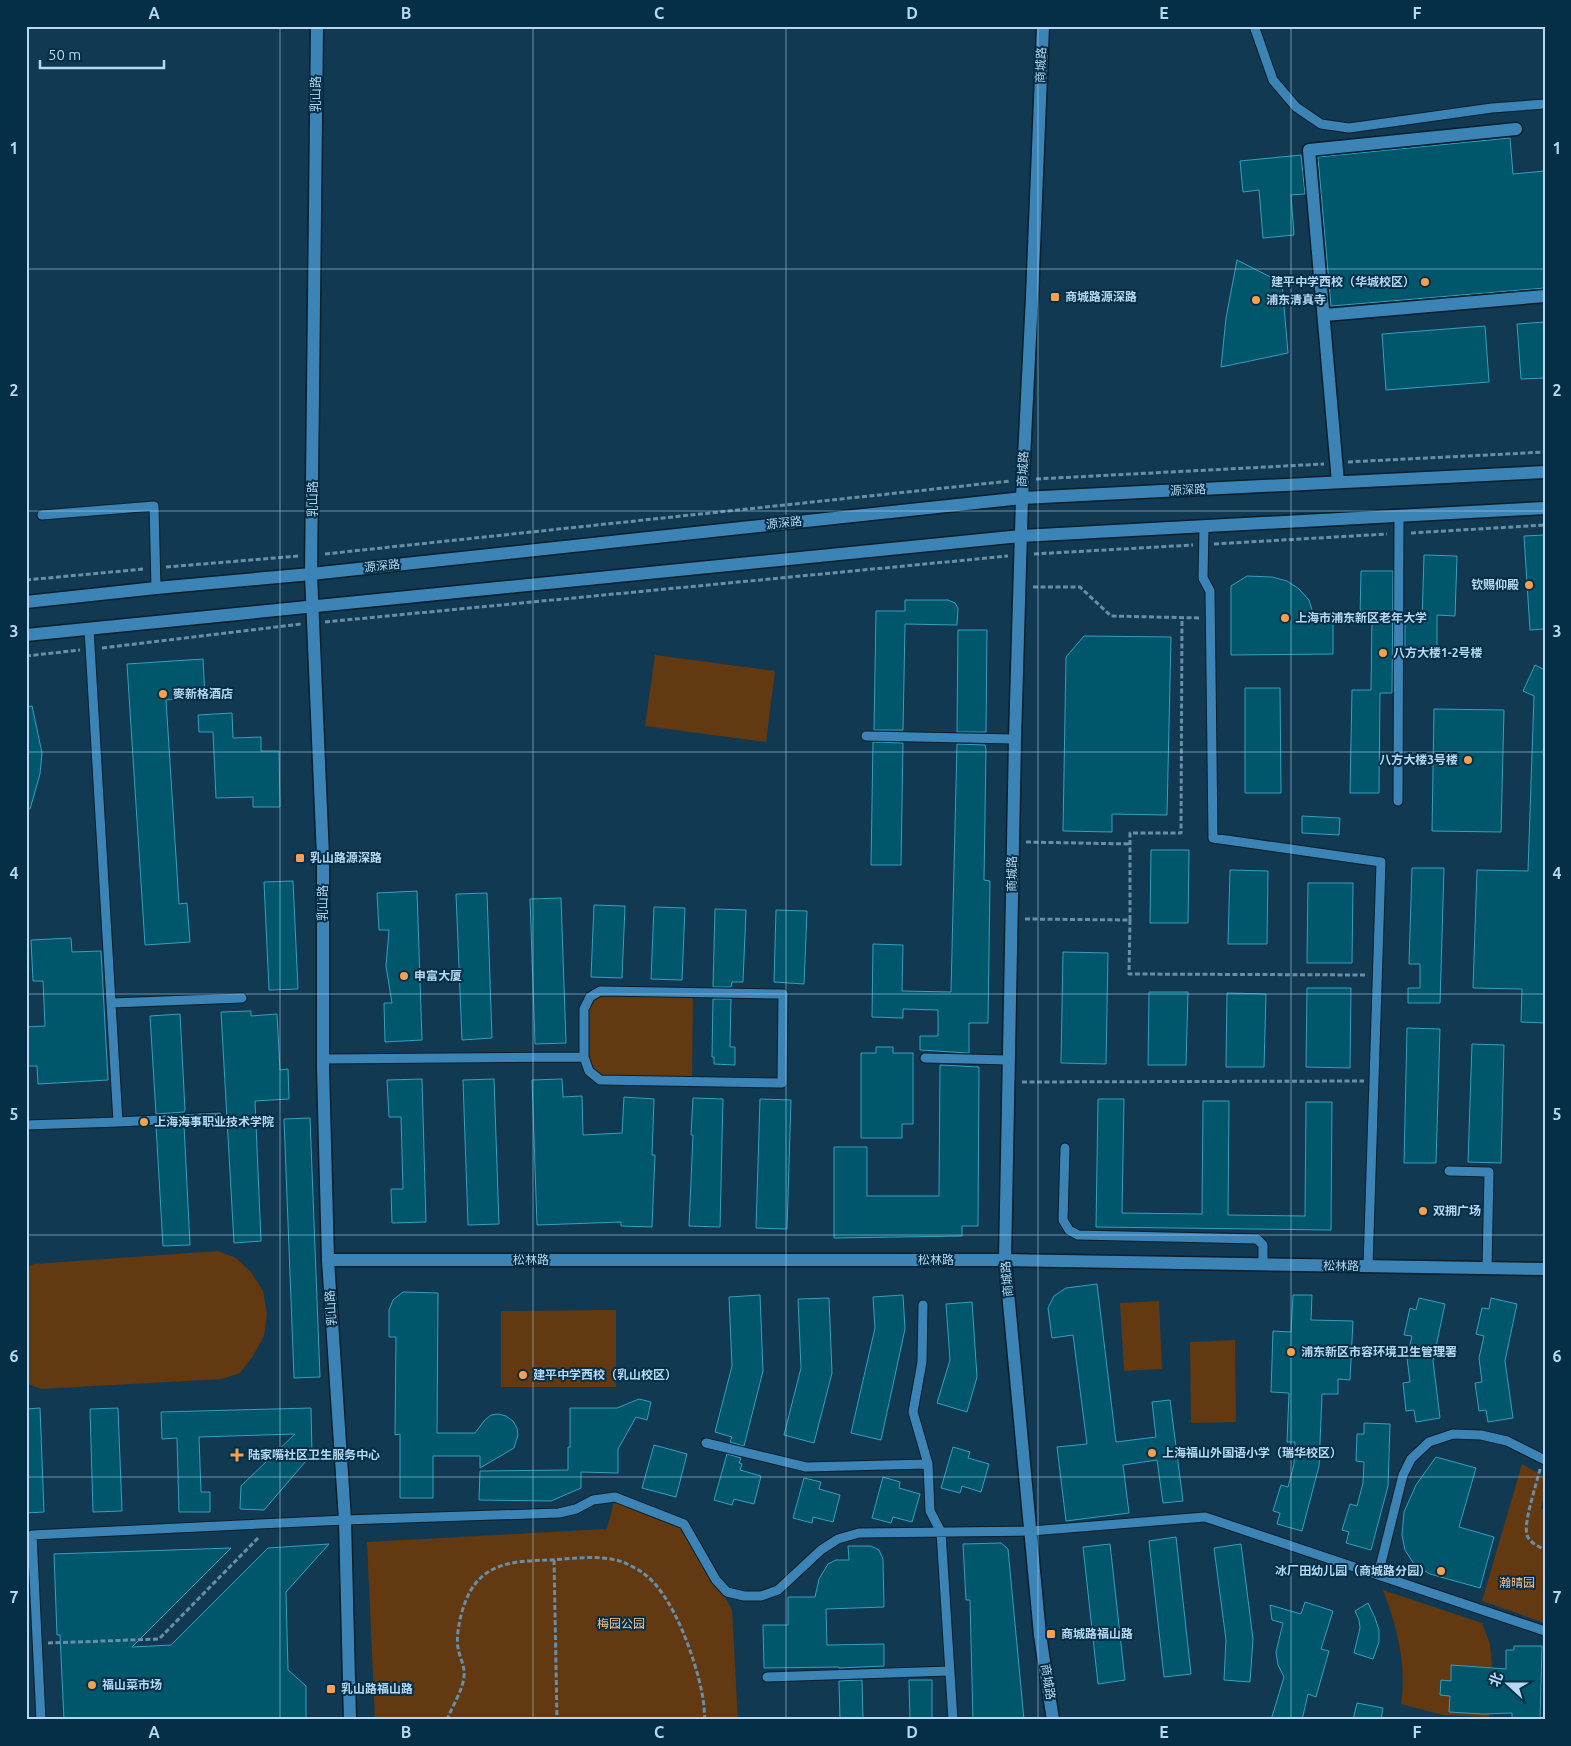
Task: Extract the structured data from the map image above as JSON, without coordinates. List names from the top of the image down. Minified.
{"streets":{"street":["商城路","乳山路","源深路","松林路"]},"crossings":[["商城路","源深路"],["商城路","松林路"],["乳山路","源深路"],["乳山路","松林路"]],"parks":["瀚晴园","梅园公园"],"places":{"other":["建平中学西校（华城校区）","浦东清真寺","钦赐仰殿","上海市浦东新区老年大学","八方大楼1-2号楼","麥新格酒店","八方大楼3号楼","申富大厦","上海海事职业技术学院","双拥广场","浦东新区市容环境卫生管理署","建平中学西校（乳山校区）","上海福山外国语小学（瑞华校区）","冰厂田幼儿园（商城路分园）","福山菜市场"],"transit":["商城路源深路","乳山路源深路","商城路福山路","乳山路福山路"],"health":["陆家嘴社区卫生服务中心"]},"scale_bar":"50 m","north":"left","grid":{"columns":["A","B","C","D","E","F"],"rows":["1","2","3","4","5","6","7"]}}
